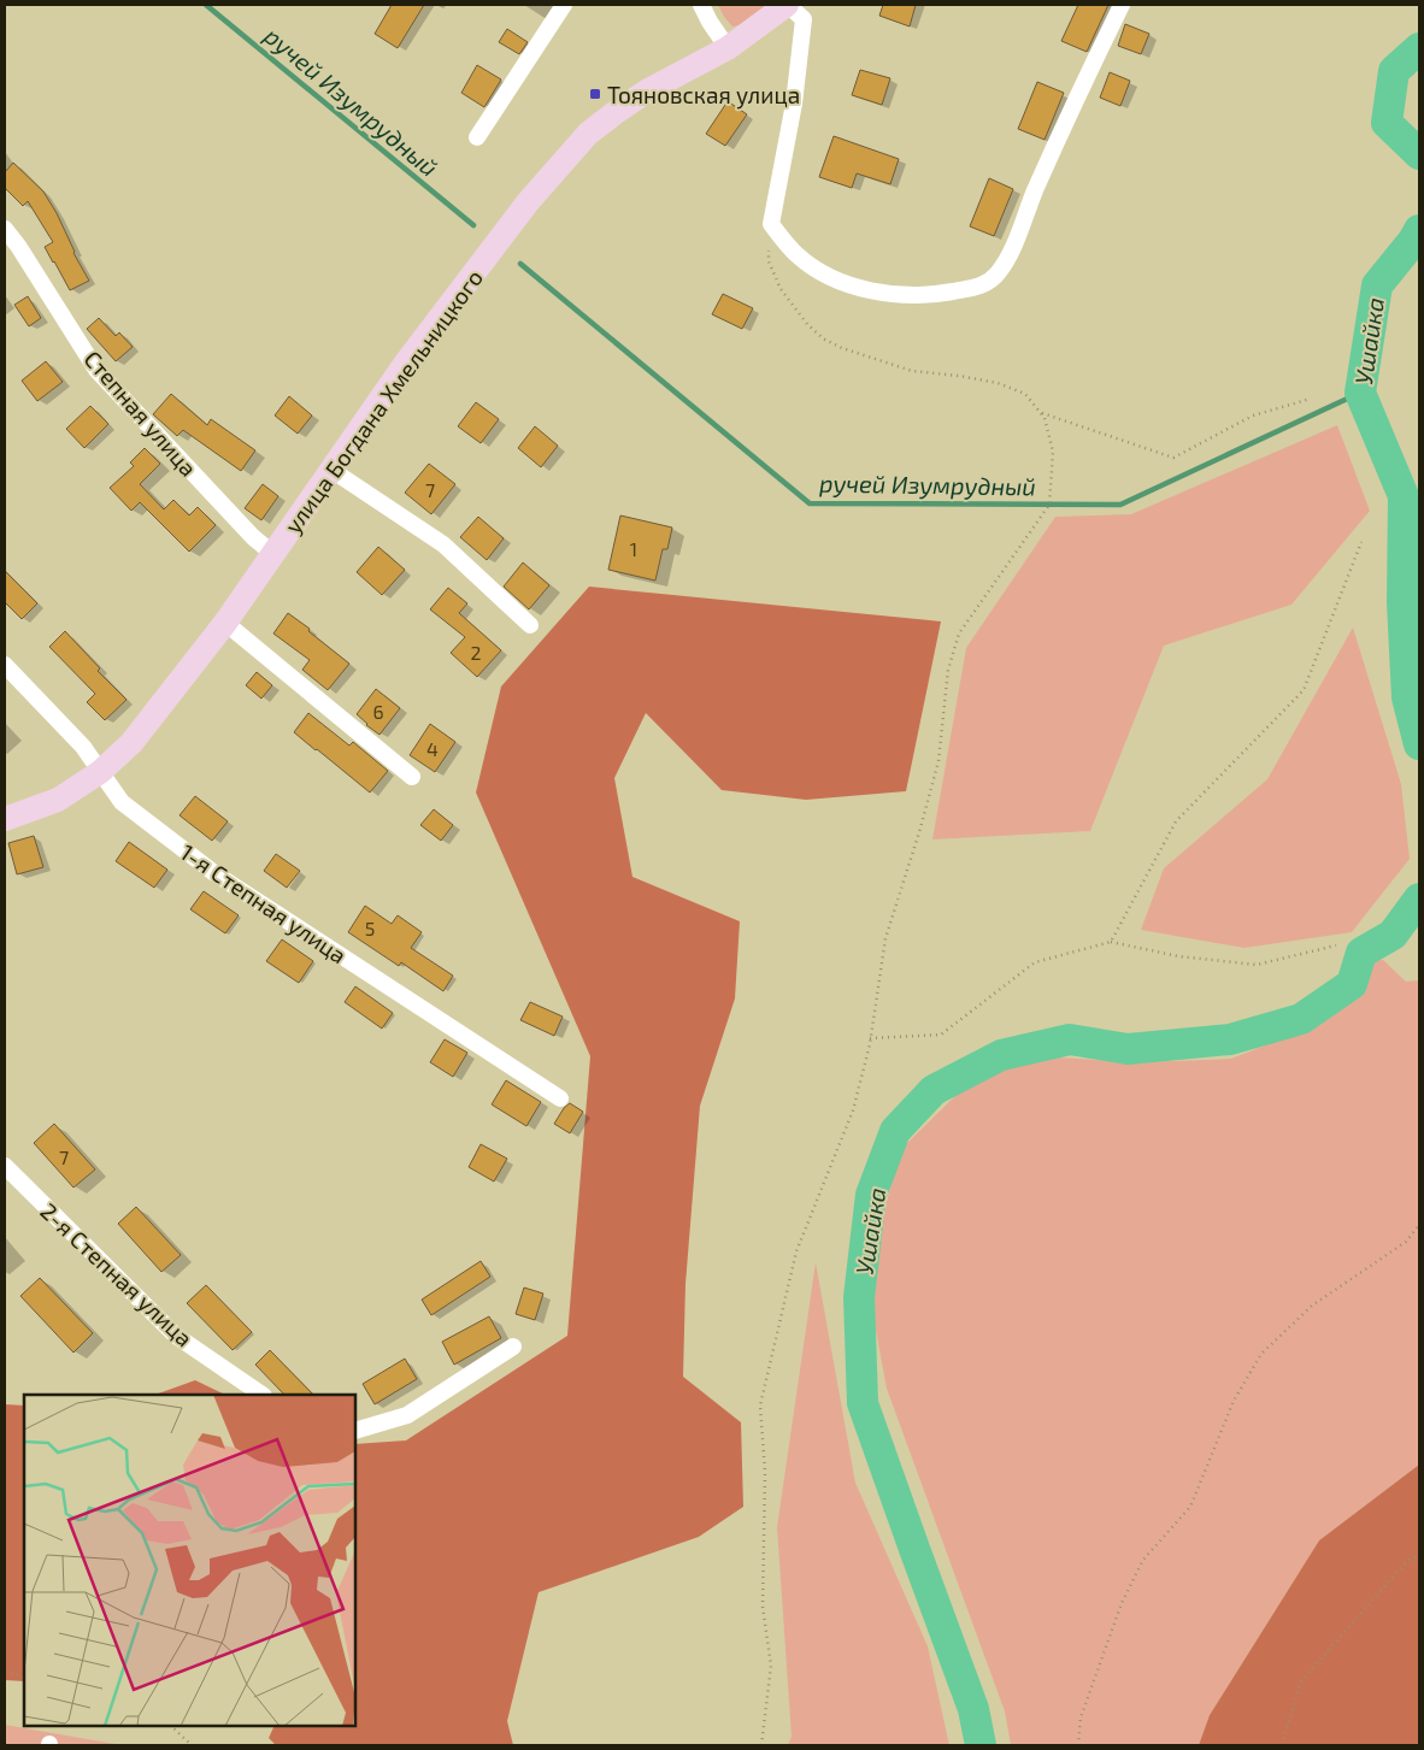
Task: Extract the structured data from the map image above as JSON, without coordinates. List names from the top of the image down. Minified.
{"streets":{"street":["улица Богдана Хмельницкого","Степная улица","1-я Степная улица","2-я Степная улица"]},"crossings":[["улица Богдана Хмельницкого","Степная улица"],["улица Богдана Хмельницкого","1-я Степная улица"]],"water":["ручей Изумрудный","Ушайка"],"places":{"transit":["Тояновская улица"]},"house_numbers":["7","1","2","6","4","5","7"]}
